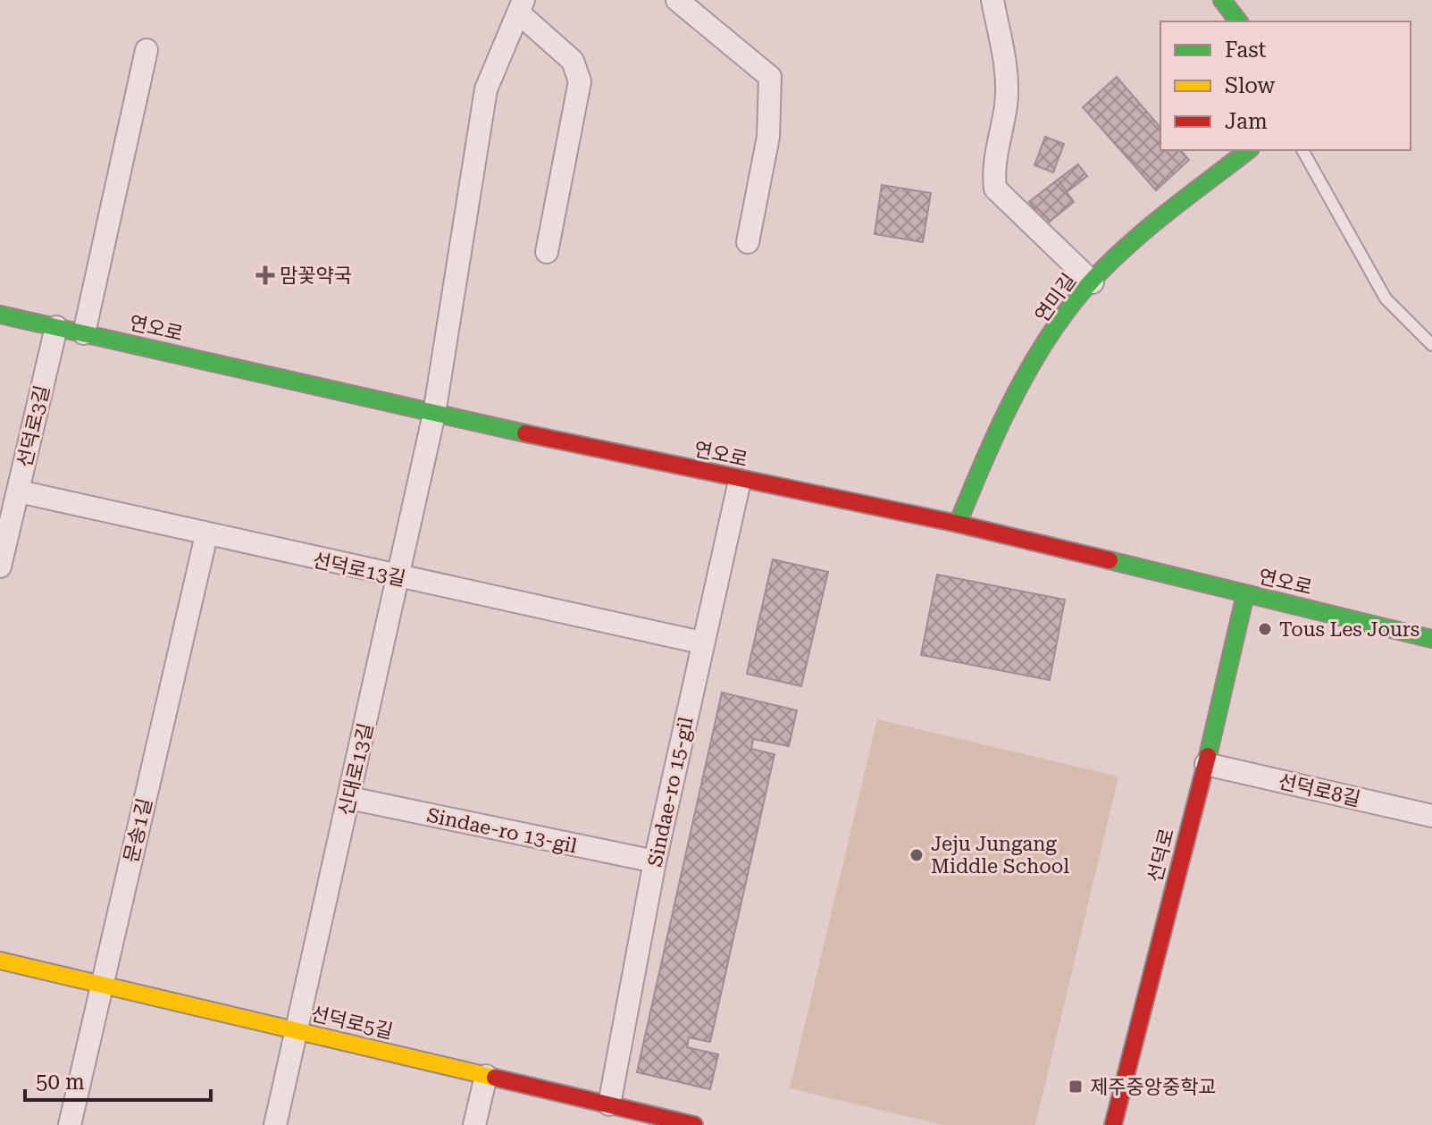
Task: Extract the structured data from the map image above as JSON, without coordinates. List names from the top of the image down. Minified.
{"streets":{"street":["연미길","연오로","선덕로3길","선덕로13길","신대로13길","선덕로8길","Sindae-ro 15-gil","문송1길","Sindae-ro 13-gil","선덕로","선덕로5길"]},"crossings":[["연미길","연오로"],["연오로","선덕로3길"],["연오로","신대로13길"],["연오로","Sindae-ro 15-gil"],["연오로","선덕로"],["선덕로3길","선덕로13길"],["선덕로13길","신대로13길"],["선덕로13길","Sindae-ro 15-gil"],["선덕로13길","문송1길"],["신대로13길","Sindae-ro 13-gil"],["신대로13길","선덕로5길"],["선덕로8길","선덕로"],["Sindae-ro 15-gil","Sindae-ro 13-gil"],["Sindae-ro 15-gil","선덕로5길"],["문송1길","선덕로5길"]],"places":{"health":["맘꽃약국"],"other":["Tous Les Jours","Jeju Jungang Middle School"],"transit":["제주중앙중학교"]},"legend":["Fast","Slow","Jam"],"scale_bar":"50 m"}
